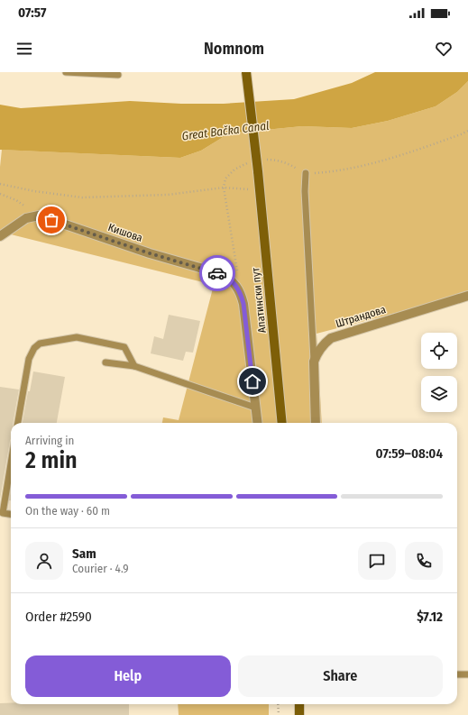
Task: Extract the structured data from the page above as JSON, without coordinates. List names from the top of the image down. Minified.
{"streets":{"main road":["Апатински пут"],"street":["Кишова","Штрандова"]},"water":["Great Bačka Canal"],"page":{"status":"07:57","header":"Nomnom","heading":["2 min","Arriving in","07:59–08:04"],"panel":["Sam","Courier · 4.9","Order #2590","$7.12"],"bar":"On the way · 60 m","buttons":["Help","Share"]}}
